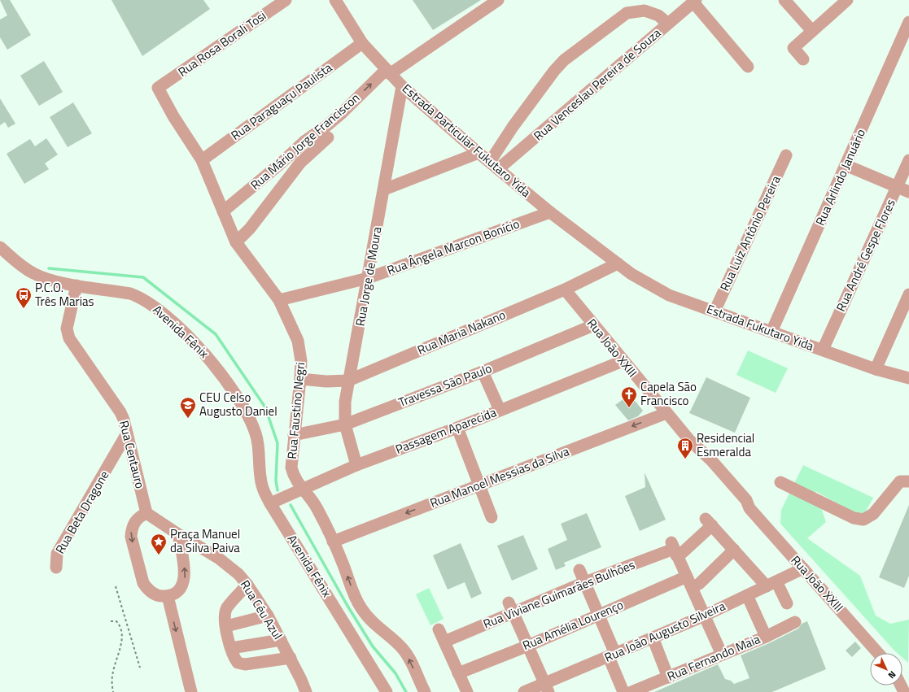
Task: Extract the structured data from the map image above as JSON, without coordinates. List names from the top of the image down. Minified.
{"streets":{"street":["Rua Rosa Borali Tosi","Rua Venceslau Pereira de Souza","Rua Paraguaçu Paulista","Estrada Particular Fukutaro Yida","Rua Mário Jorge Franciscon","Rua Arlindo Januário","Rua Luiz Antônio Pereira","Rua Ângela Marcon Bonício","Rua André Gespe Flores","Rua Jorge de Moura","Estrada Fukutaro Yida","Avenida Fênix","Rua Maria Nakano","Rua João XXIII","Travessa São Paulo","Rua Faustino Negri","Passagem Aparecida","Rua Centauro","Rua Manoel Messias da Silva","Rua Beta Dragone","Rua Viviane Guimarães Bulhões","Rua Céu Azul","Rua Amélia Lourenço","Rua João Augusto Silveira","Rua Fernando Maia"]},"crossings":[["Rua Rosa Borali Tosi","Rua Faustino Negri"],["Rua Venceslau Pereira de Souza","Estrada Particular Fukutaro Yida"],["Rua Paraguaçu Paulista","Estrada Particular Fukutaro Yida"],["Rua Paraguaçu Paulista","Rua Faustino Negri"],["Estrada Particular Fukutaro Yida","Rua Mário Jorge Franciscon"],["Estrada Particular Fukutaro Yida","Rua Ângela Marcon Bonício"],["Estrada Particular Fukutaro Yida","Rua Jorge de Moura"],["Estrada Particular Fukutaro Yida","Estrada Fukutaro Yida"],["Estrada Particular Fukutaro Yida","Rua Maria Nakano"],["Rua Mário Jorge Franciscon","Rua Faustino Negri"],["Rua Arlindo Januário","Estrada Fukutaro Yida"],["Rua Luiz Antônio Pereira","Estrada Fukutaro Yida"],["Rua Ângela Marcon Bonício","Rua Jorge de Moura"],["Rua Ângela Marcon Bonício","Rua Faustino Negri"],["Rua André Gespe Flores","Estrada Fukutaro Yida"],["Rua Jorge de Moura","Rua Maria Nakano"],["Rua Jorge de Moura","Travessa São Paulo"],["Rua Jorge de Moura","Passagem Aparecida"],["Estrada Fukutaro Yida","Rua Maria Nakano"],["Avenida Fênix","Passagem Aparecida"],["Avenida Fênix","Rua Centauro"],["Rua Maria Nakano","Rua João XXIII"],["Rua Maria Nakano","Rua Faustino Negri"],["Rua João XXIII","Travessa São Paulo"],["Rua João XXIII","Passagem Aparecida"],["Rua João XXIII","Rua Manoel Messias da Silva"],["Rua João XXIII","Rua João Augusto Silveira"],["Travessa São Paulo","Rua Faustino Negri"],["Rua Faustino Negri","Passagem Aparecida"],["Rua Faustino Negri","Rua Manoel Messias da Silva"],["Rua Centauro","Rua Beta Dragone"],["Rua Centauro","Rua Céu Azul"],["Rua Viviane Guimarães Bulhões","Rua Amélia Lourenço"]],"one_way":["Rua Manoel Messias da Silva"],"places":{"bus stop":["P.C.O. Três Marias"],"church":["Capela São Francisco"],"school or university":["CEU Celso Augusto Daniel"],"building":["Residencial Esmeralda"],"place":["Praça Manuel da Silva Paiva"]},"north":"bottom right"}
